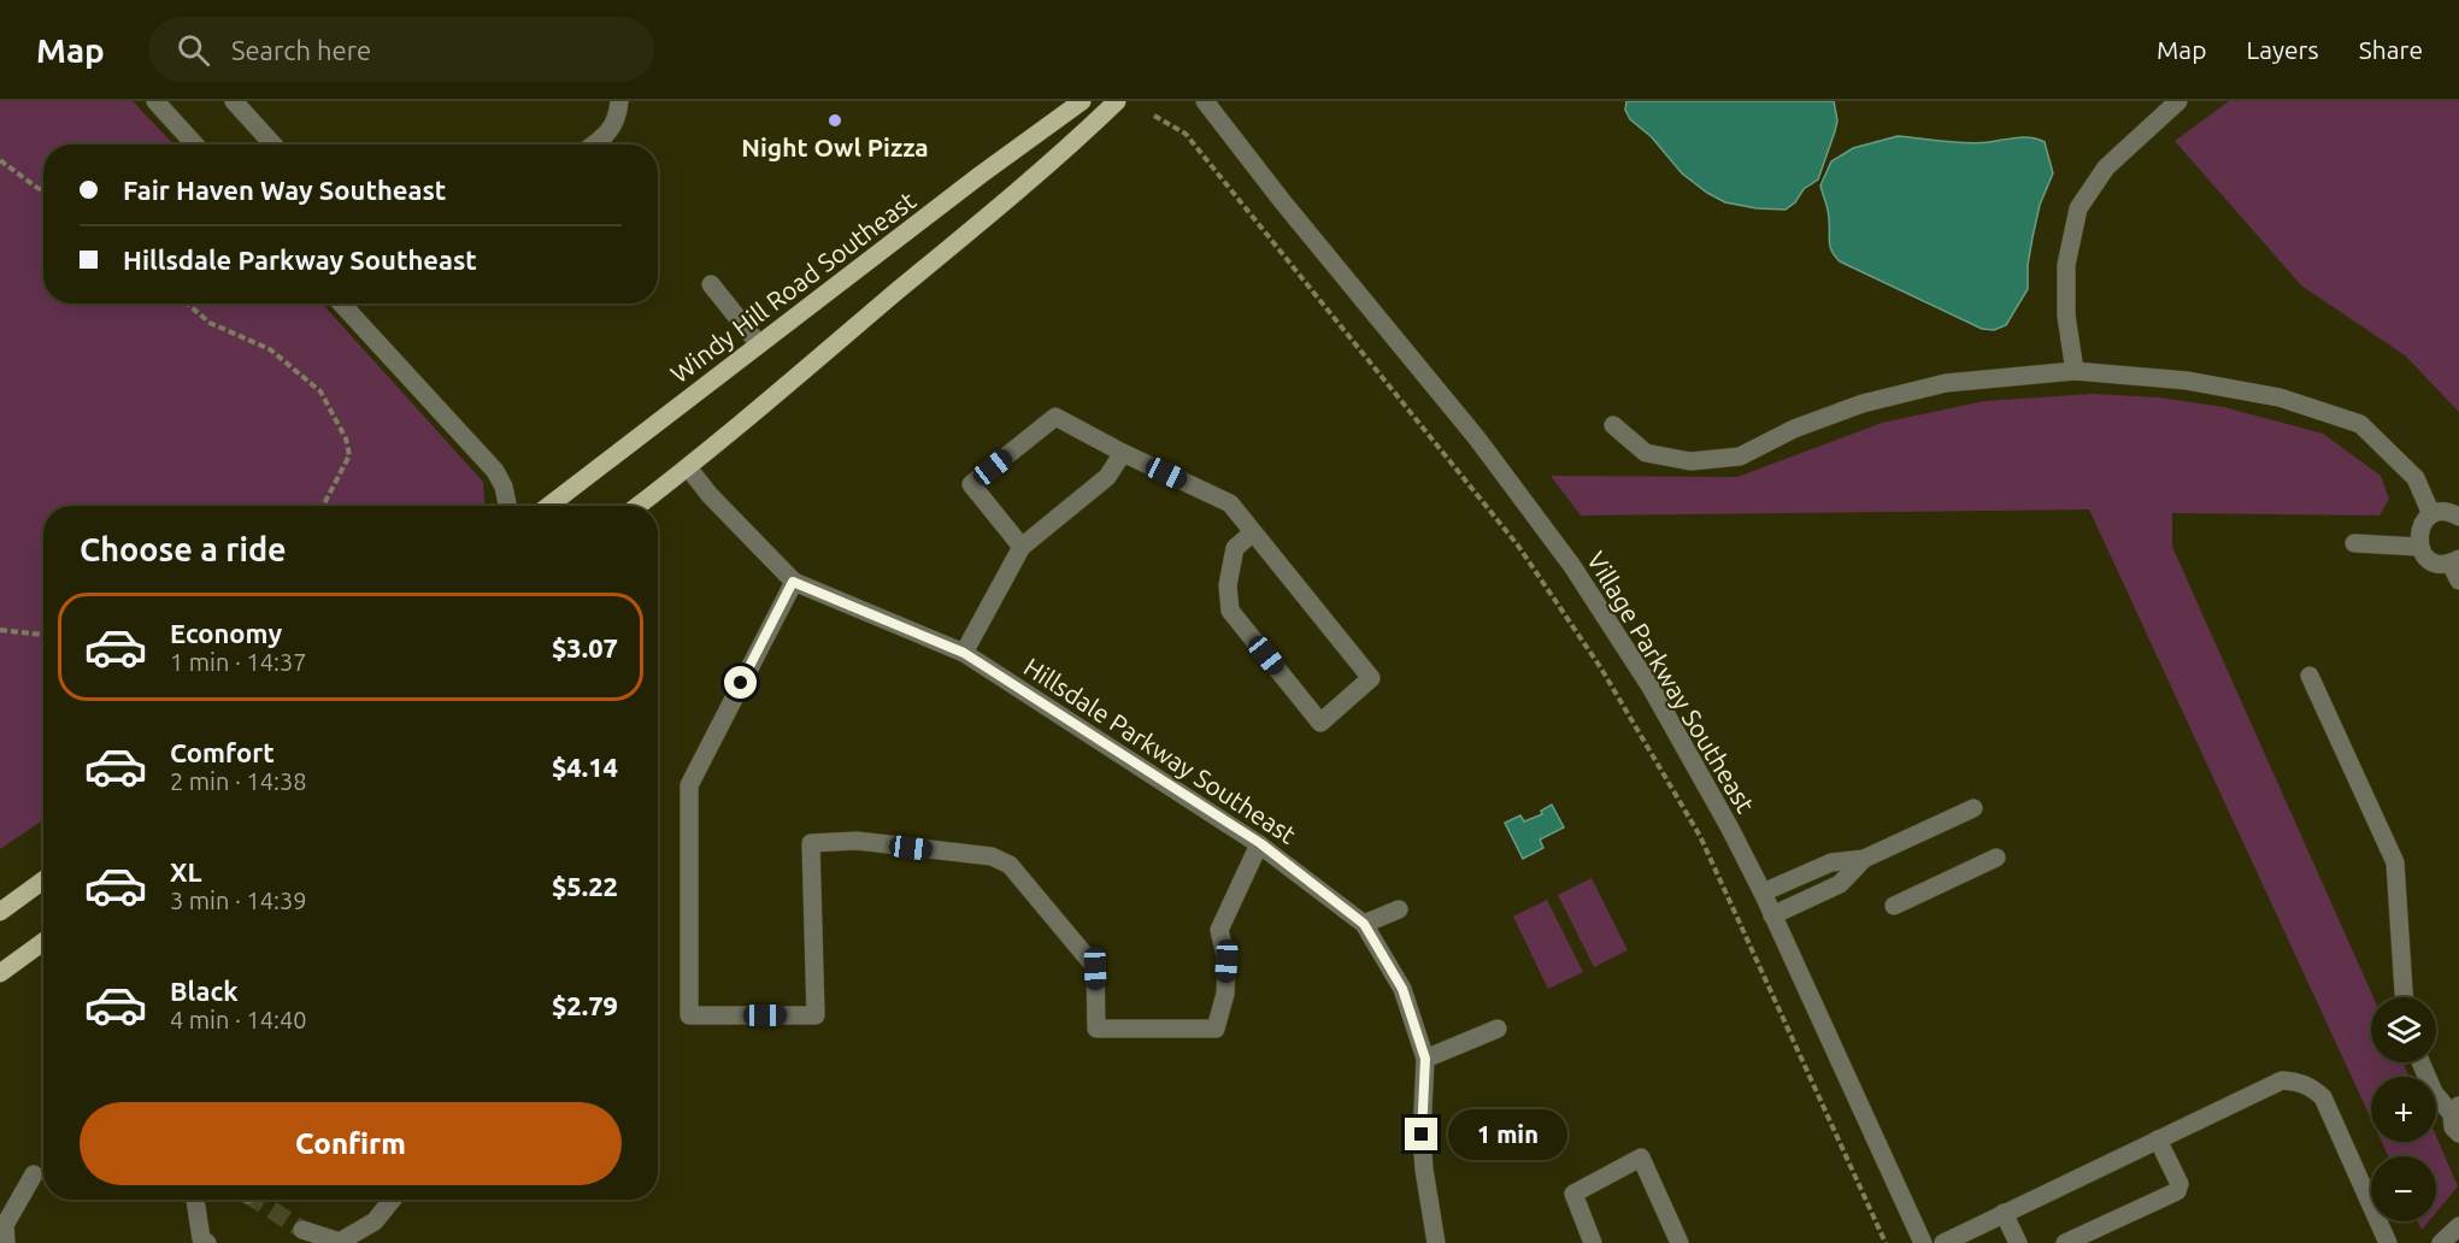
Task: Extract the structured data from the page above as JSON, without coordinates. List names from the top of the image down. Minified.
{"streets":{"main road":["Windy Hill Road Southeast"],"street":["Village Parkway Southeast","Hillsdale Parkway Southeast"]},"places":["Night Owl Pizza"],"page":{"header":"Map","search":"Search here","nav":["Map","Layers","Share"],"banner":["Fair Haven Way Southeast","Hillsdale Parkway Southeast"],"heading":"Choose a ride","list":[{"name":"Economy","note":"1 min · 14:37","value":"$3.07"},{"name":"Comfort","note":"2 min · 14:38","value":"$4.14"},{"name":"XL","note":"3 min · 14:39","value":"$5.22"},{"name":"Black","note":"4 min · 14:40","value":"$2.79"}],"map_buttons":["+","−"],"buttons":"Confirm","bubble":"1 min"}}
